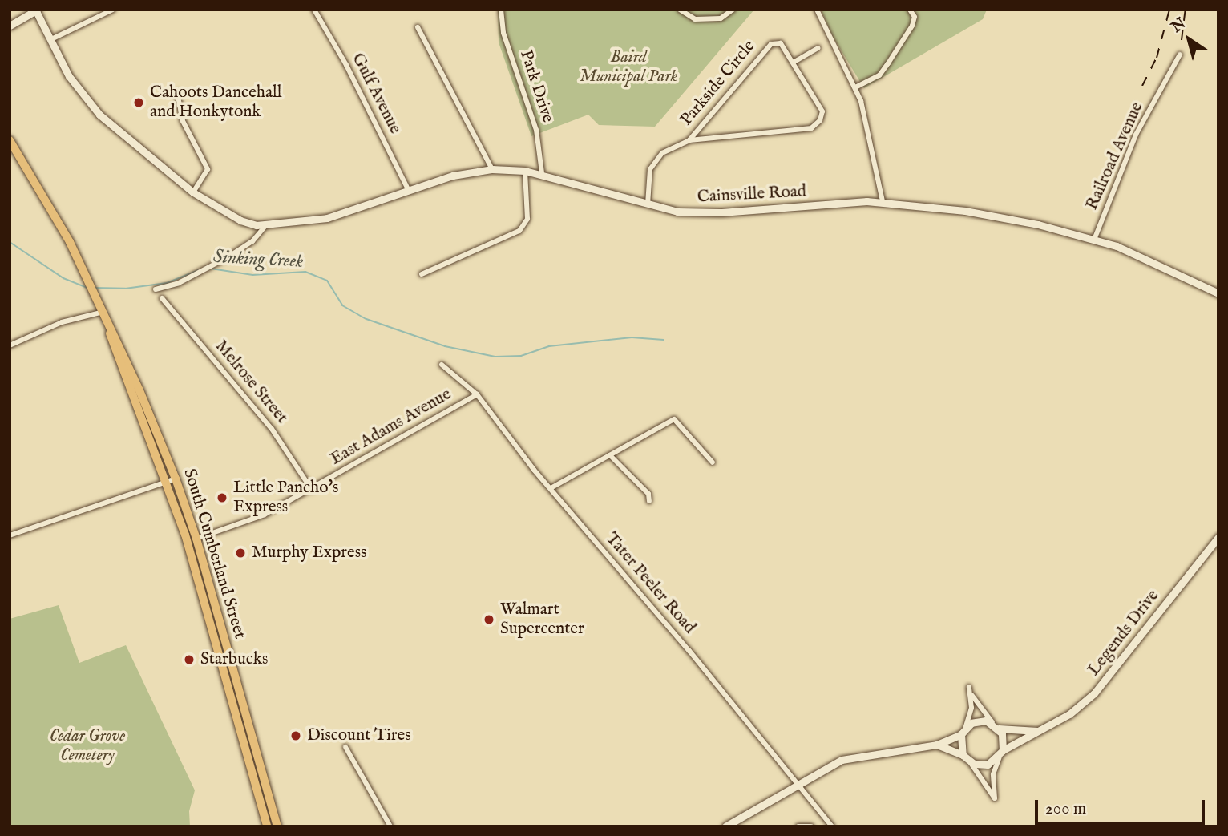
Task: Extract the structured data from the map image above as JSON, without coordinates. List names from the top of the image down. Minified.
{"streets":{"main road":["Cainsville Road","South Cumberland Street","Legends Drive"],"street":["Parkside Circle","Park Drive","Gulf Avenue","Railroad Avenue","Melrose Street","East Adams Avenue","Tater Peeler Road"]},"crossings":[["Parkside Circle","Cainsville Road"],["Park Drive","Cainsville Road"],["Gulf Avenue","Cainsville Road"],["Railroad Avenue","Cainsville Road"],["Melrose Street","East Adams Avenue"],["East Adams Avenue","South Cumberland Street"],["East Adams Avenue","Tater Peeler Road"]],"water":["Sinking Creek"],"parks":["Baird Municipal Park","Cedar Grove Cemetery"],"places":["Cahoots Dancehall and Honkytonk","Little Pancho's Express","Murphy Express","Walmart Supercenter","Starbucks","Discount Tires"],"scale_bar":"200 m","north":"top left"}
